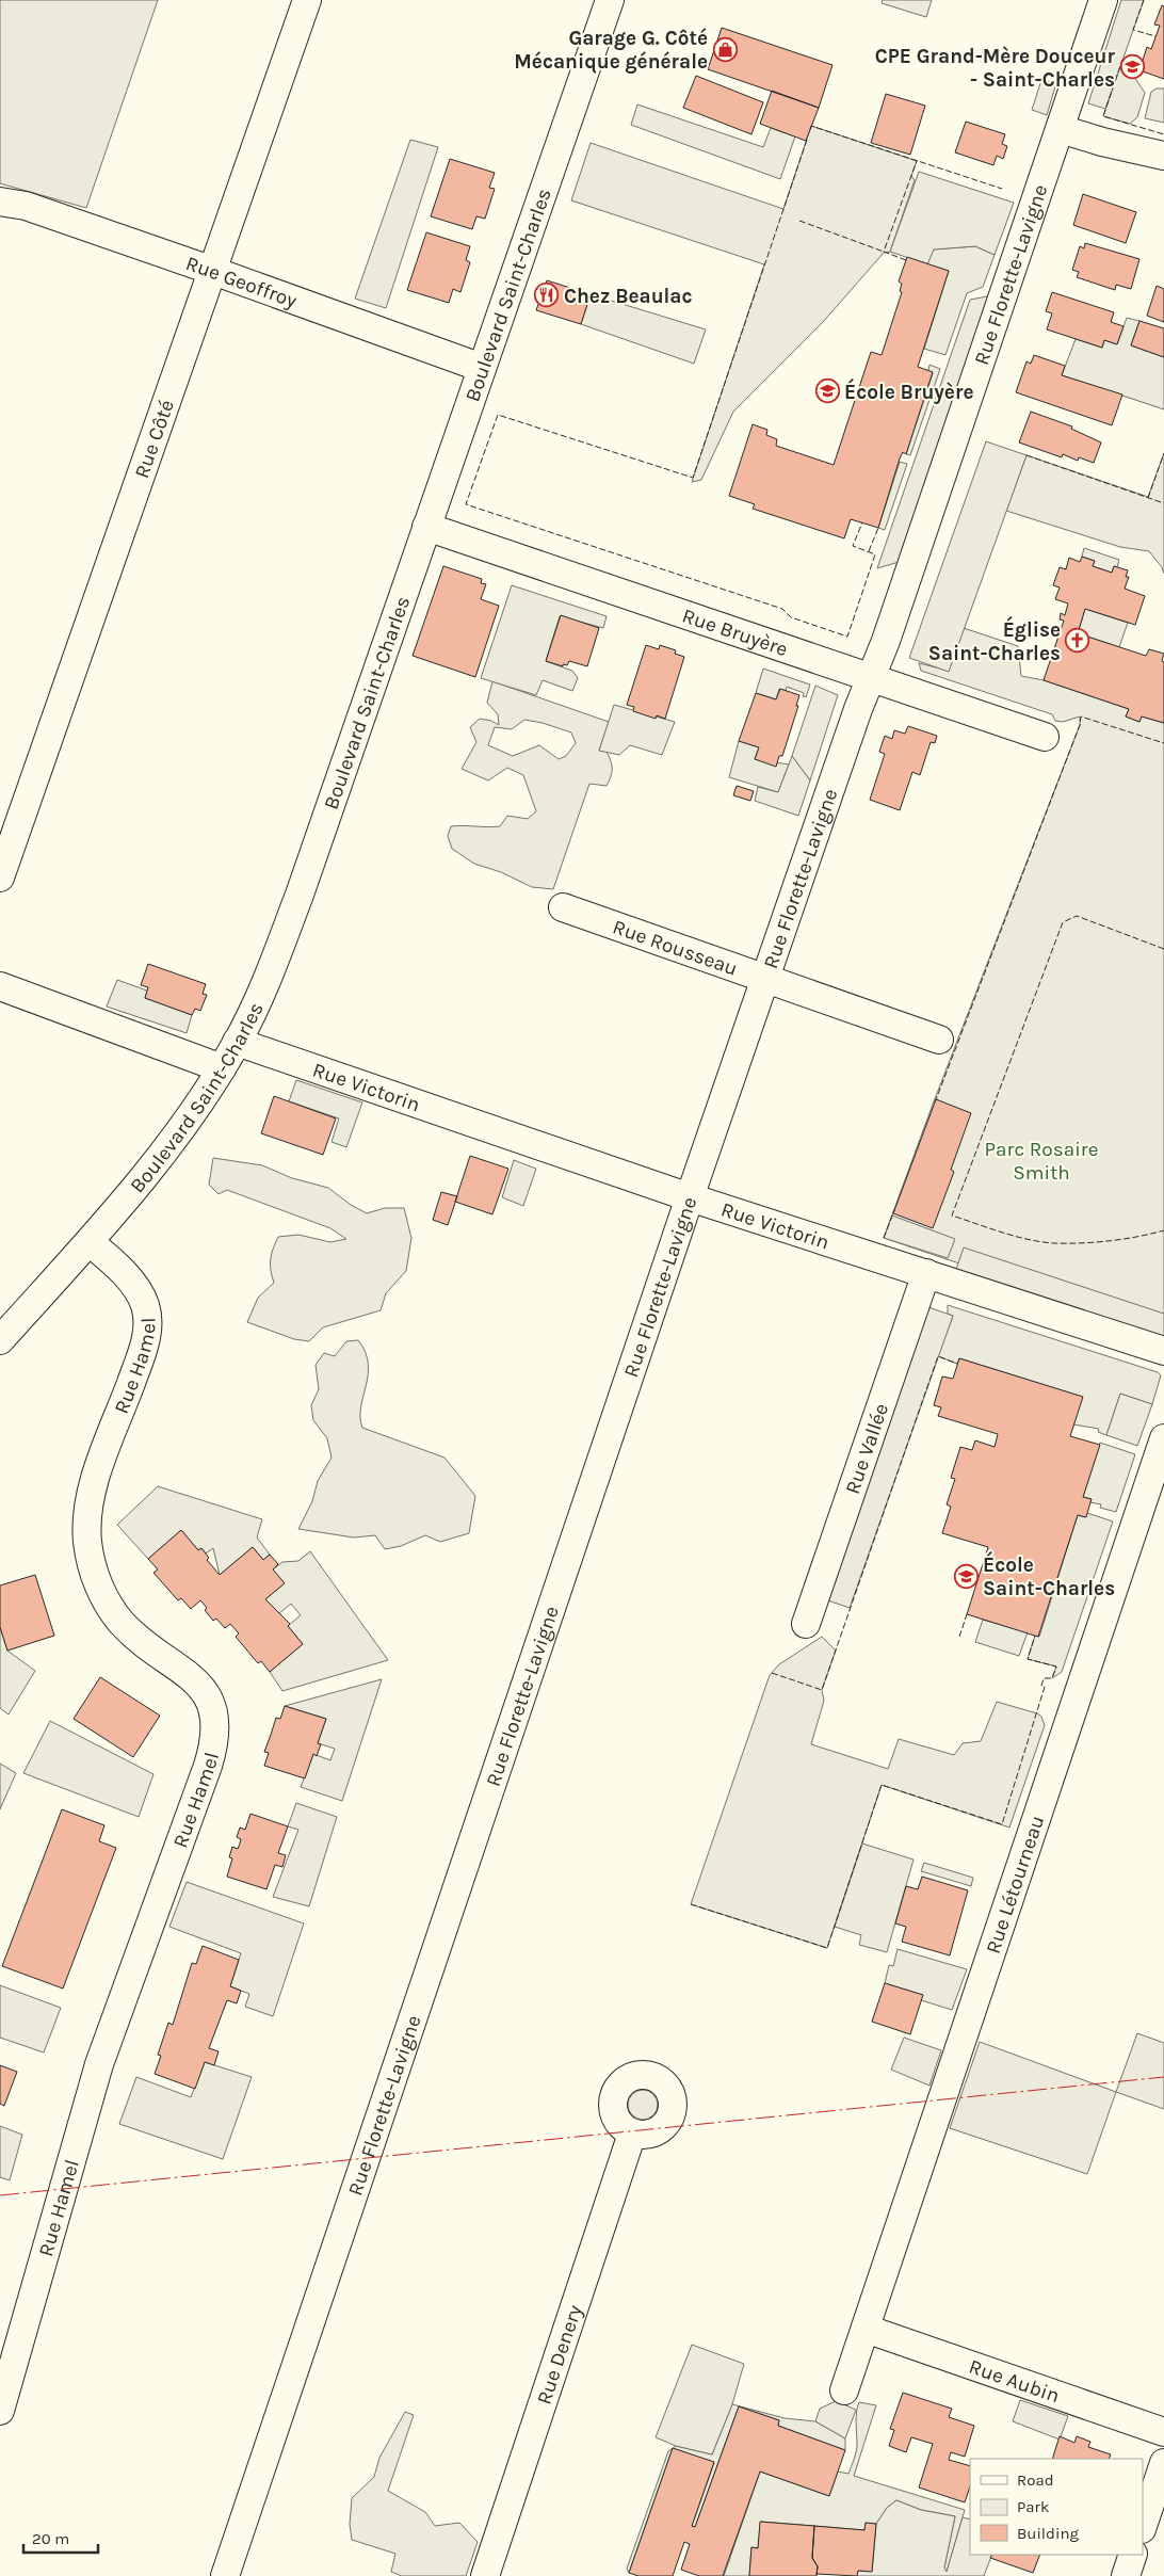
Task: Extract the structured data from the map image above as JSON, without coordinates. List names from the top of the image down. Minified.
{"streets":{"street":["Rue Florette-Lavigne","Rue Geoffroy","Boulevard Saint-Charles","Rue Côté","Rue Bruyère","Rue Rousseau","Rue Victorin","Rue Hamel","Rue Vallée","Rue Létourneau","Rue Denery","Rue Aubin"]},"crossings":[["Rue Florette-Lavigne","Rue Bruyère"],["Rue Florette-Lavigne","Rue Rousseau"],["Rue Florette-Lavigne","Rue Victorin"],["Rue Geoffroy","Boulevard Saint-Charles"],["Rue Geoffroy","Rue Côté"],["Boulevard Saint-Charles","Rue Bruyère"],["Boulevard Saint-Charles","Rue Victorin"],["Boulevard Saint-Charles","Rue Hamel"],["Rue Victorin","Rue Vallée"],["Rue Létourneau","Rue Aubin"]],"parks":["Parc Rosaire Smith"],"places":{"shop":["Garage G. Côté Mécanique générale"],"school or university":["CPE Grand-Mère Douceur - Saint-Charles","École Bruyère","École Saint-Charles"],"restaurant":["Chez Beaulac"],"church":["Église Saint-Charles"]},"legend":["Road","Park","Building"],"scale_bar":"20 m"}
